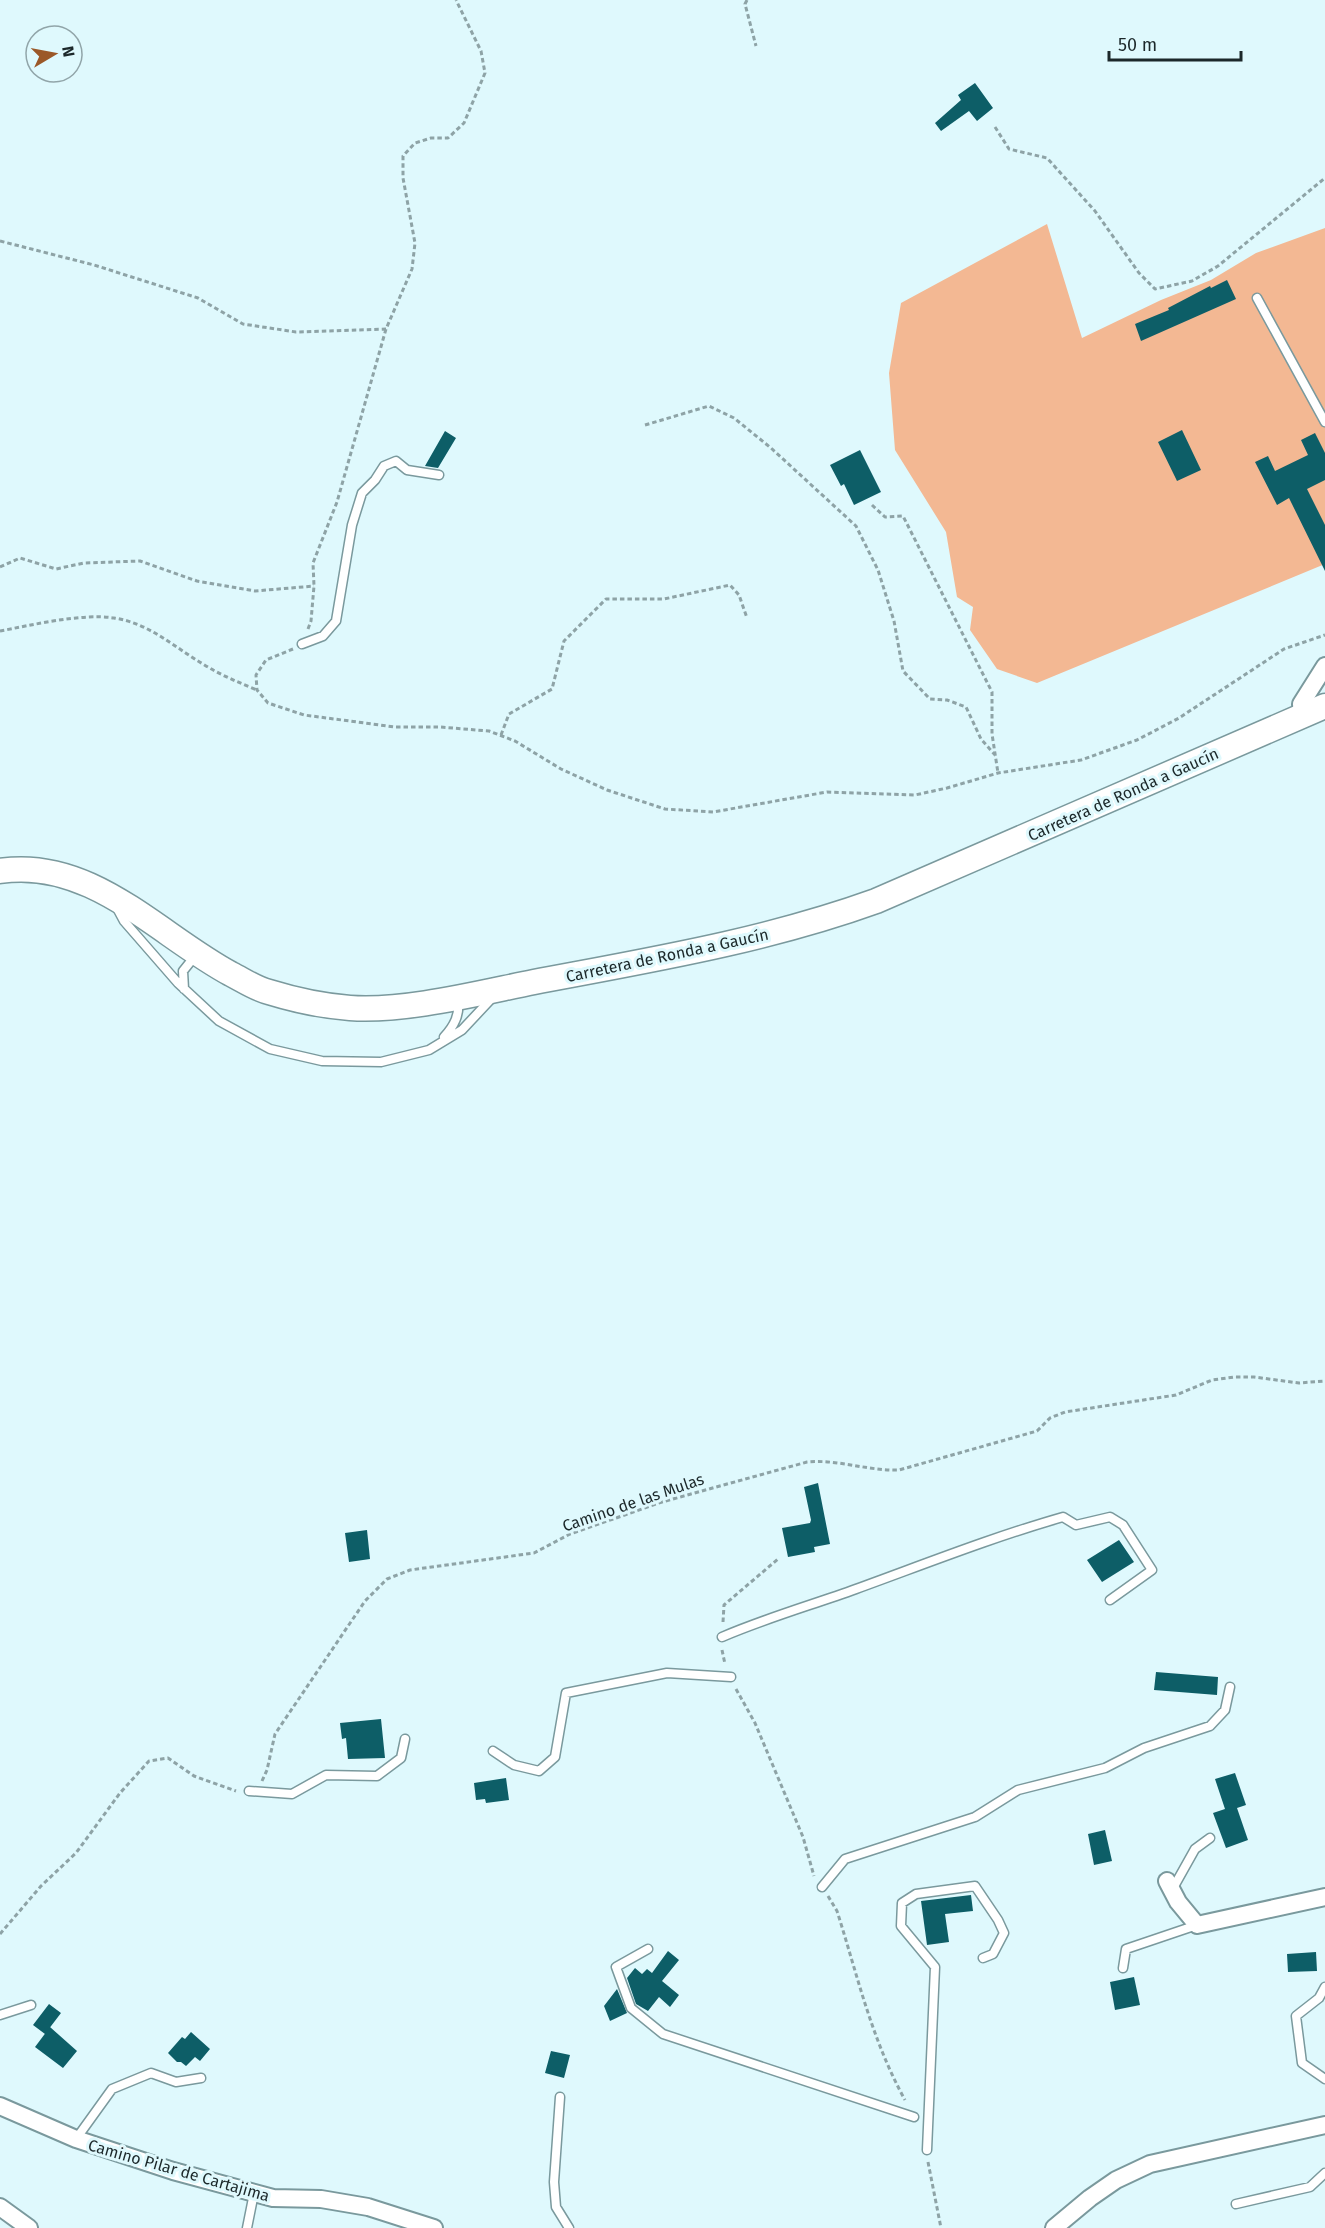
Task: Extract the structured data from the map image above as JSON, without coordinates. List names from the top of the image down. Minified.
{"streets":{"main road":["Carretera de Ronda a Gaucín"],"street":["Camino Pilar de Cartajima"],"path":["Camino de las Mulas"]},"scale_bar":"50 m","north":"right"}
